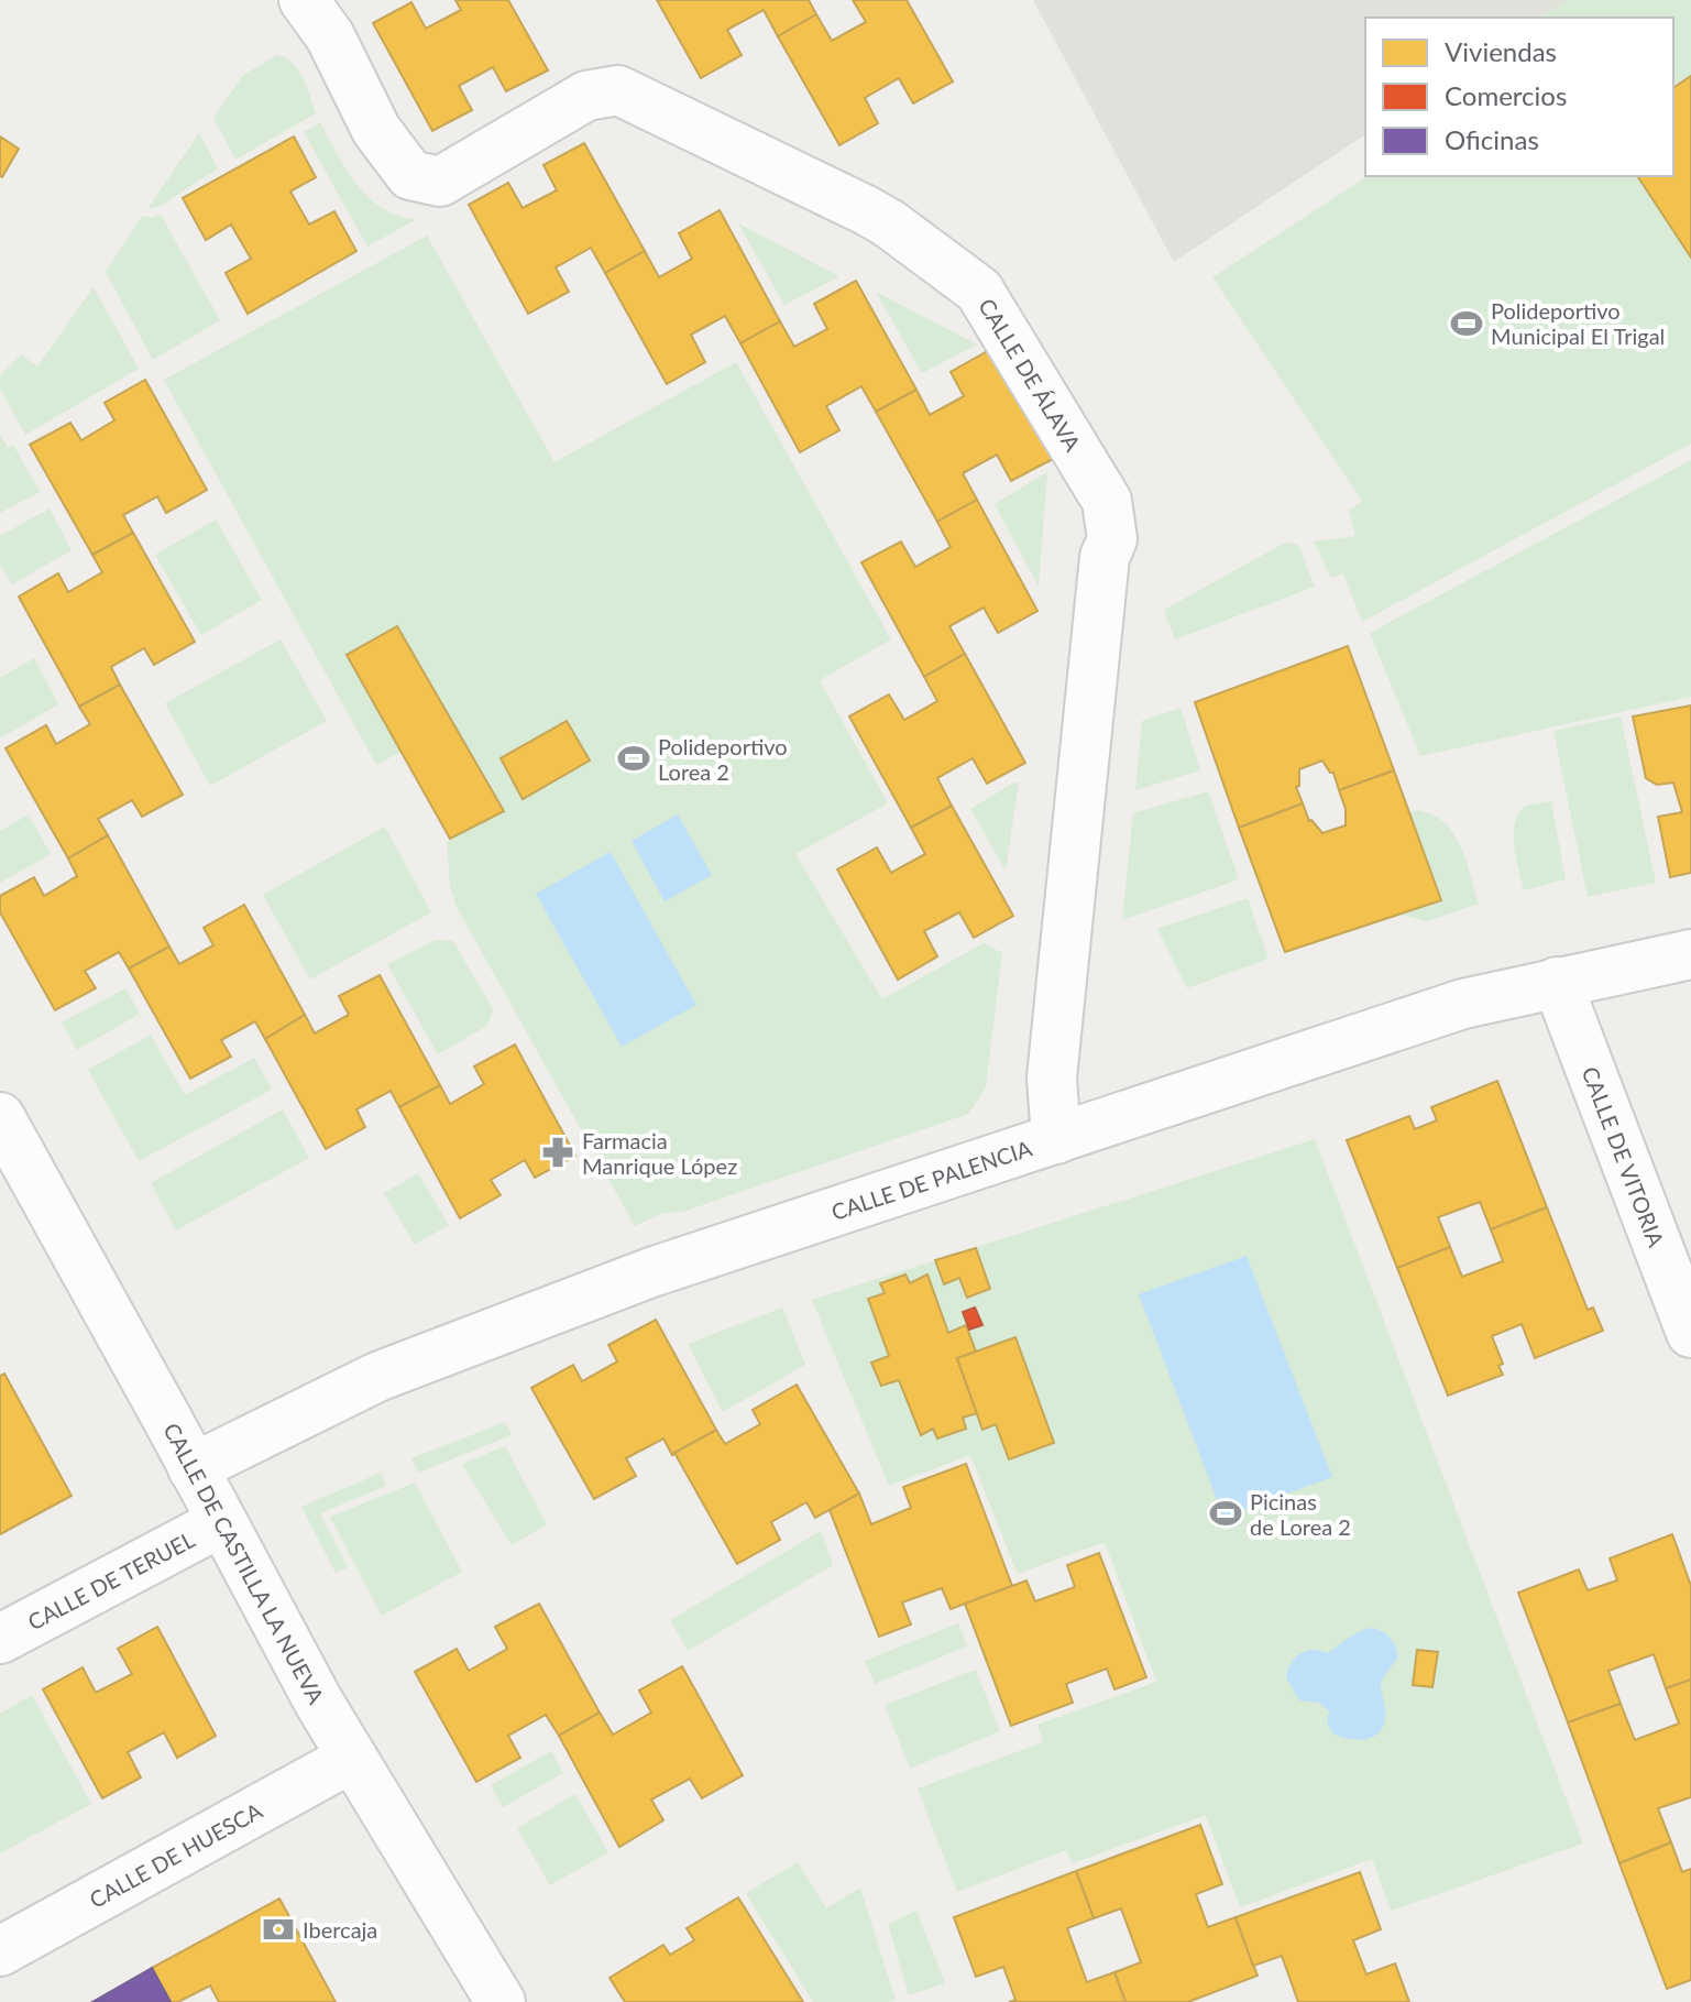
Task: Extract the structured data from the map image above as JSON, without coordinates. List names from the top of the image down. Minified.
{"streets":{"street":["CALLE DE ÁLAVA","CALLE DE VITORIA","CALLE DE PALENCIA","CALLE DE CASTILLA LA NUEVA","CALLE DE TERUEL","CALLE DE HUESCA"]},"crossings":[["CALLE DE ÁLAVA","CALLE DE PALENCIA"],["CALLE DE VITORIA","CALLE DE PALENCIA"],["CALLE DE PALENCIA","CALLE DE CASTILLA LA NUEVA"],["CALLE DE CASTILLA LA NUEVA","CALLE DE TERUEL"],["CALLE DE CASTILLA LA NUEVA","CALLE DE HUESCA"]],"places":{"sports":["Polideportivo Municipal El Trigal","Polideportivo Lorea 2","Picinas de Lorea 2"],"pharmacy":["Farmacia Manrique López"],"bank":["Ibercaja"]},"legend":["Viviendas","Comercios","Oficinas"]}
